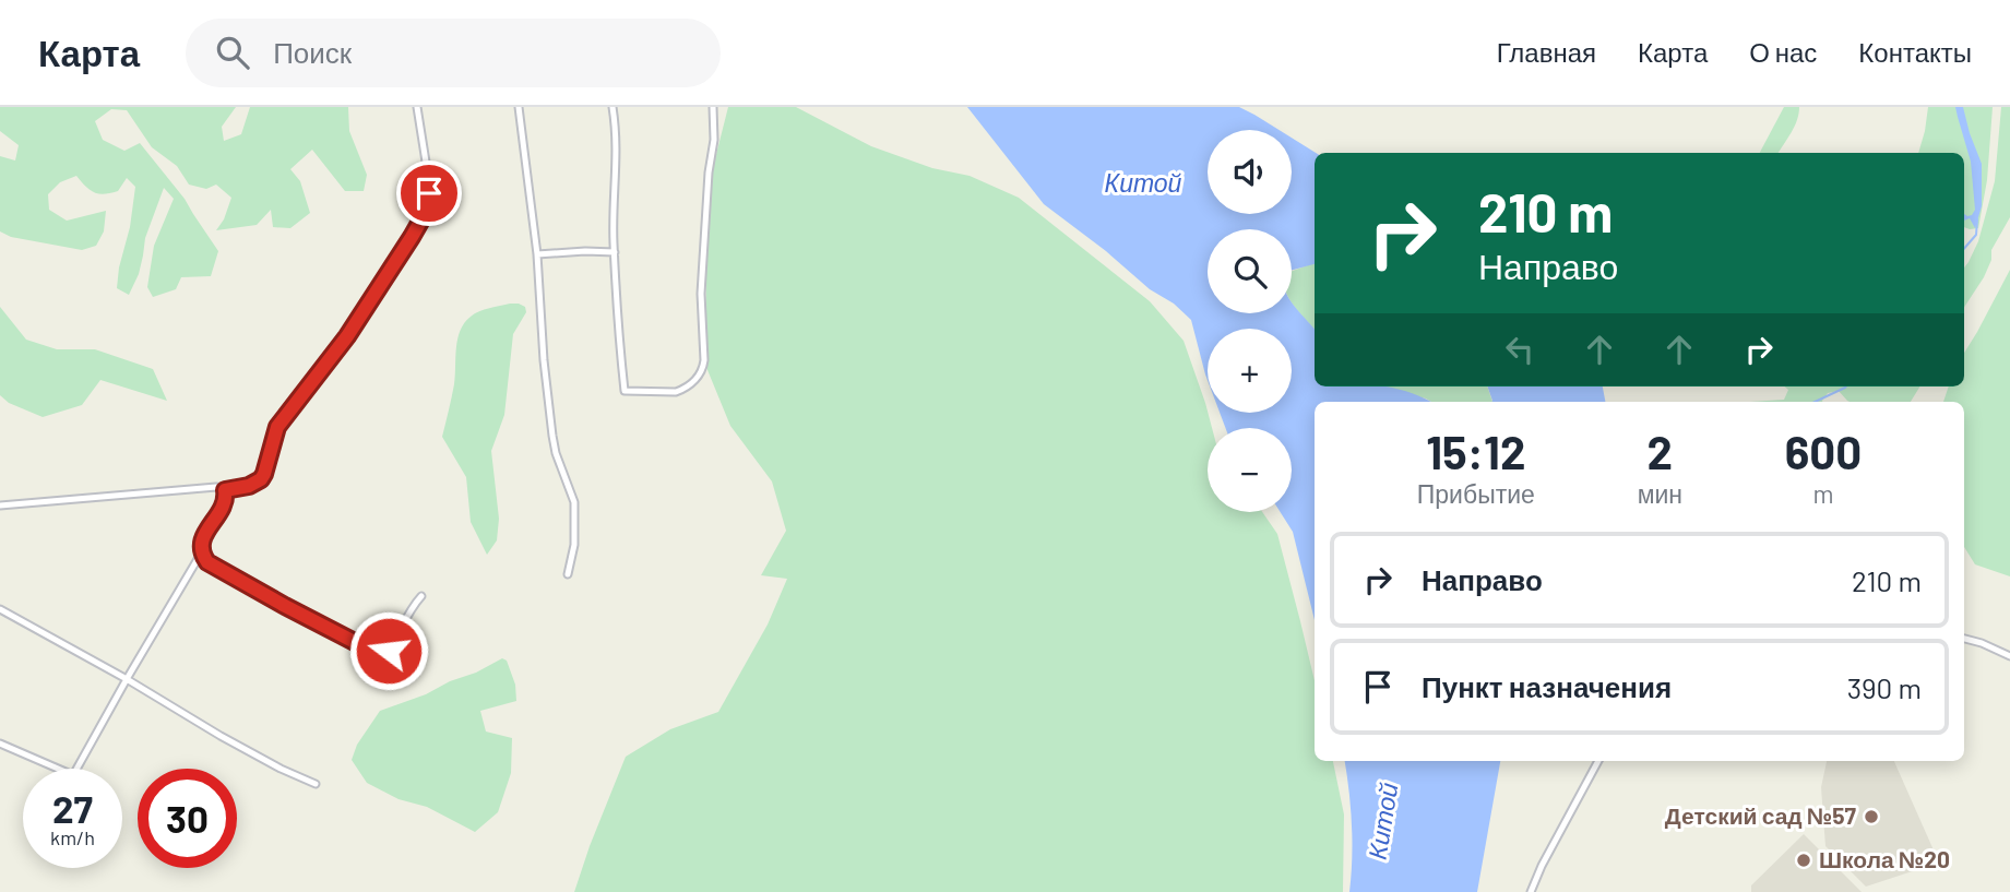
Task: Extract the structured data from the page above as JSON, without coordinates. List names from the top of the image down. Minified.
{"water":["Китой"],"places":["Детский сад №57","Школа №20"],"page":{"header":"Карта","search":"Поиск","nav":["Главная","Карта","О нас","Контакты"],"map_buttons":["+","−"],"turn":["210 m","Направо"],"eta":["15:12","Прибытие","2","мин","600","m"],"list":[{"name":"Направо","value":"210 m"},{"name":"Пункт назначения","value":"390 m"}],"speed":"27 km/h","limit":"30"}}
